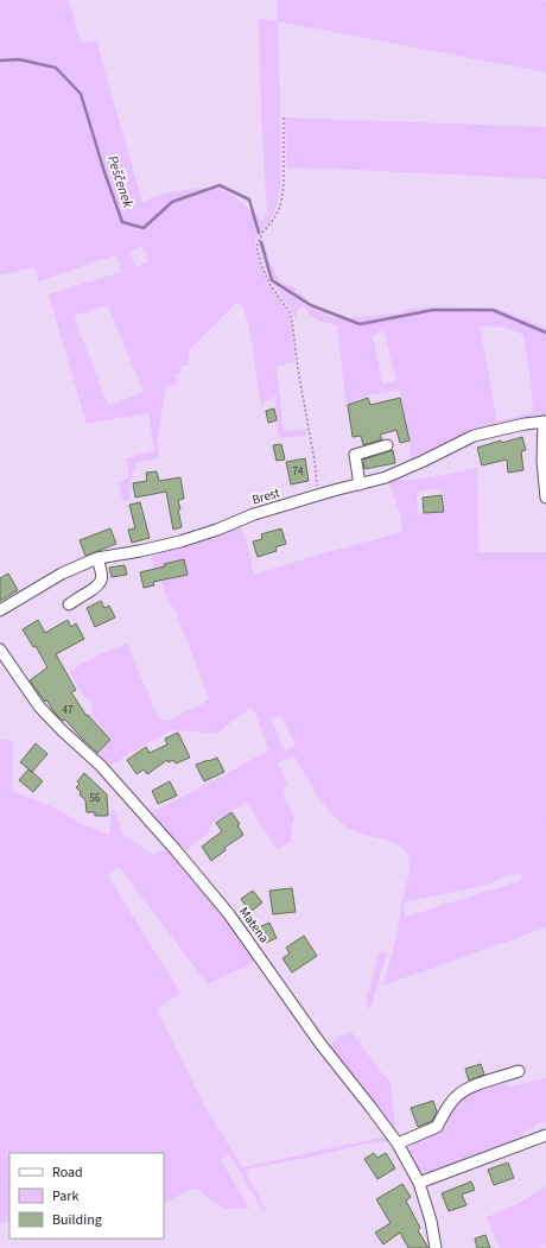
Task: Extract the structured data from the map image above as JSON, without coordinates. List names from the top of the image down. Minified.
{"streets":{"street":["Brest","Matena"]},"water":["Peščenek"],"house_numbers":["74","47","56"],"legend":["Road","Park","Building"]}
